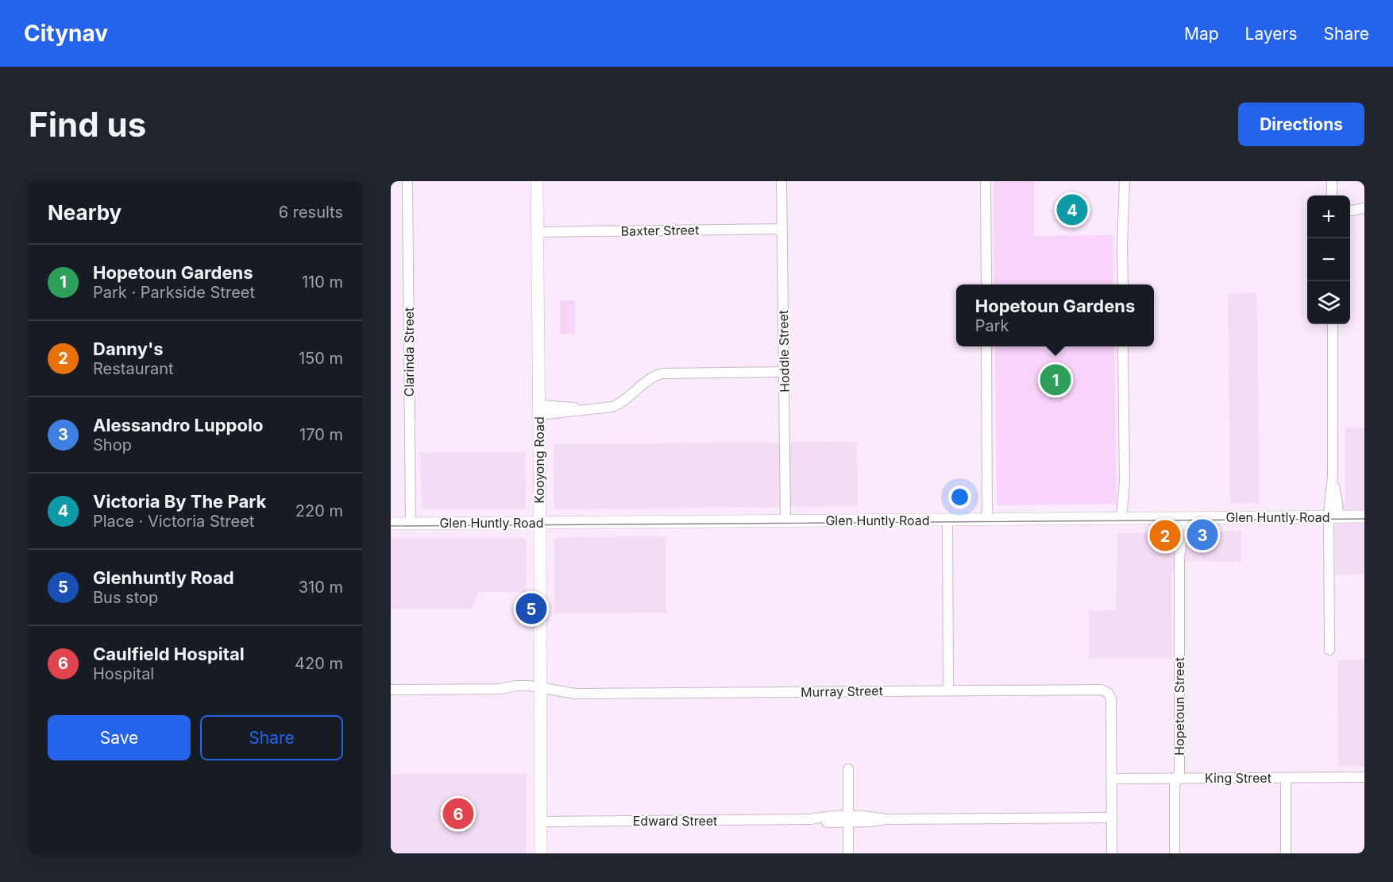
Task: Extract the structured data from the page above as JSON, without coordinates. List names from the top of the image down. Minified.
{"streets":{"street":["Baxter Street","Hoddle Street","Clarinda Street","Kooyong Road","Glen Huntly Road","Murray Street","Hopetoun Street","King Street","Edward Street"]},"crossings":[["Baxter Street","Hoddle Street"],["Baxter Street","Kooyong Road"],["Hoddle Street","Glen Huntly Road"],["Clarinda Street","Glen Huntly Road"],["Kooyong Road","Glen Huntly Road"],["Kooyong Road","Murray Street"],["Kooyong Road","Edward Street"],["Glen Huntly Road","Hopetoun Street"],["Murray Street","King Street"],["Hopetoun Street","King Street"]],"page":{"header":"Citynav","nav":["Map","Layers","Share"],"buttons":["Directions",["Save","Share"]],"title":"Find us","heading":["Nearby","6 results"],"pins":["4","1","3","2","5","6"],"map_buttons":["+","−"],"list":[{"mark":"1","name":"Hopetoun Gardens","note":"Park · Parkside Street","value":"110 m"},{"mark":"2","name":"Danny's","note":"Restaurant","value":"150 m"},{"mark":"3","name":"Alessandro Luppolo","note":"Shop","value":"170 m"},{"mark":"4","name":"Victoria By The Park","note":"Place · Victoria Street","value":"220 m"},{"mark":"5","name":"Glenhuntly Road","note":"Bus stop","value":"310 m"},{"mark":"6","name":"Caulfield Hospital","note":"Hospital","value":"420 m"}],"popup":["Hopetoun Gardens","Park"]}}
